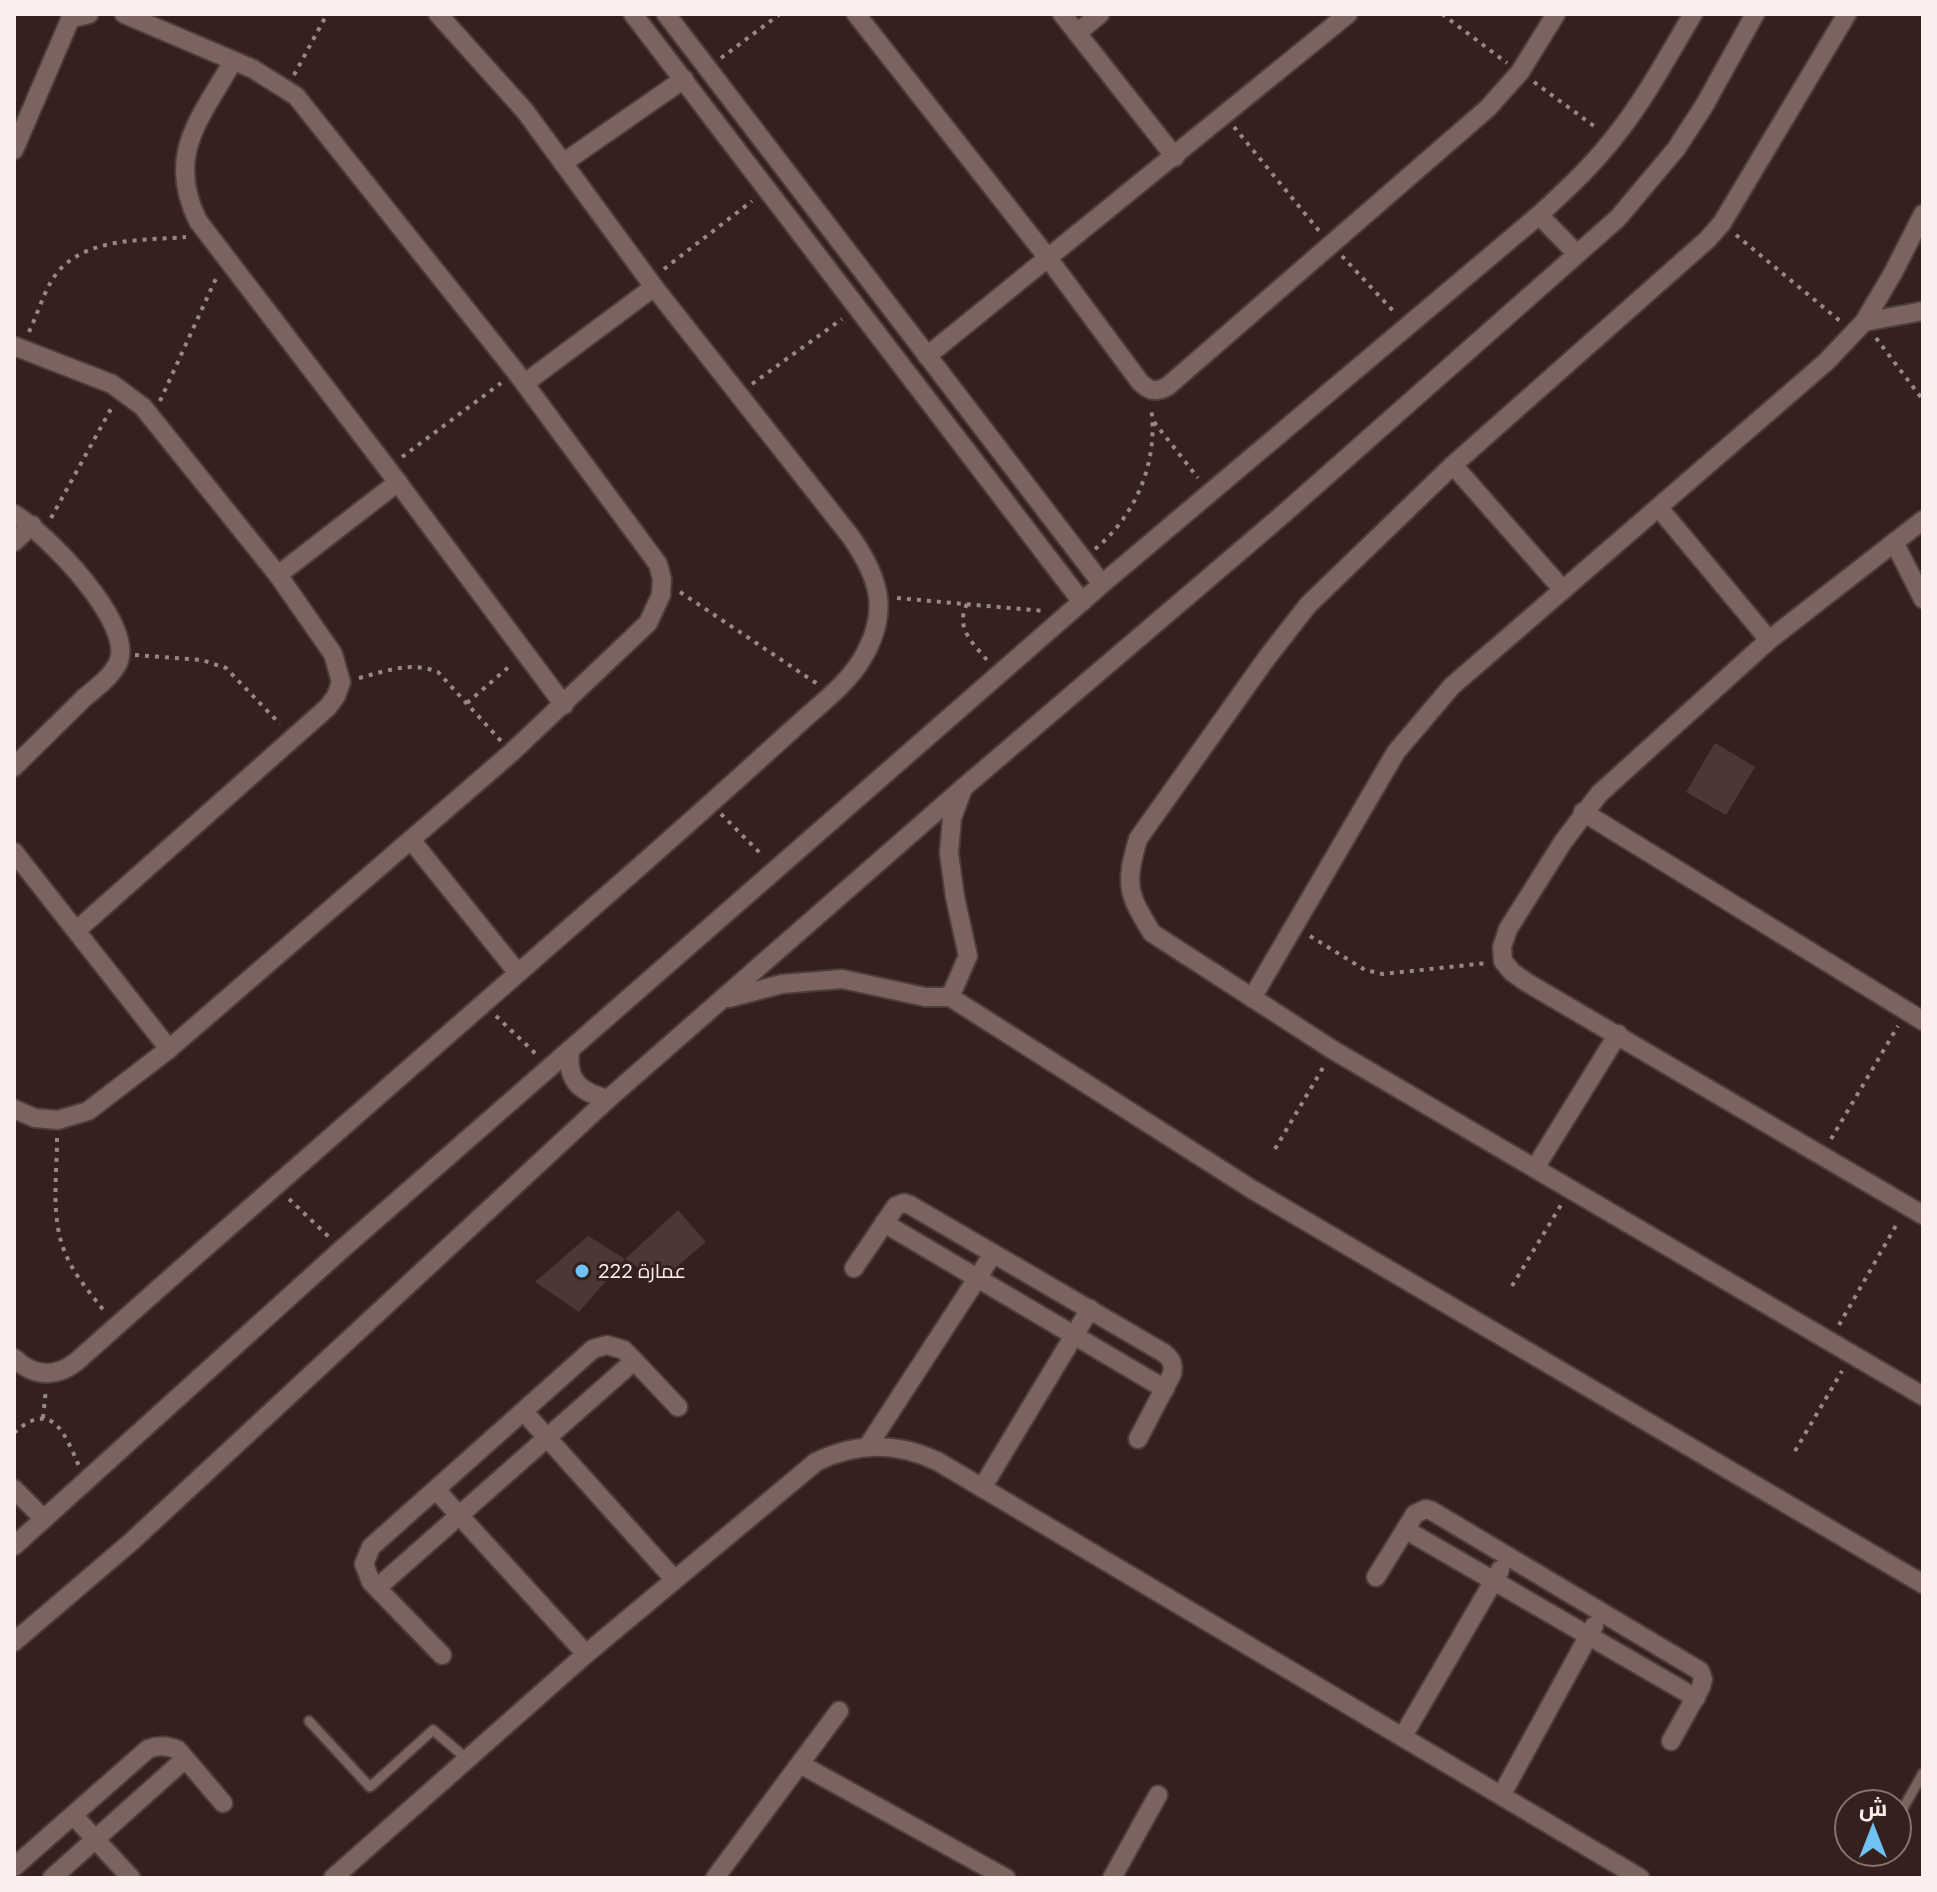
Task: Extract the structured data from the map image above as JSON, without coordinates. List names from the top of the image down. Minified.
{"places":["عمارة 222"],"north":"top"}
